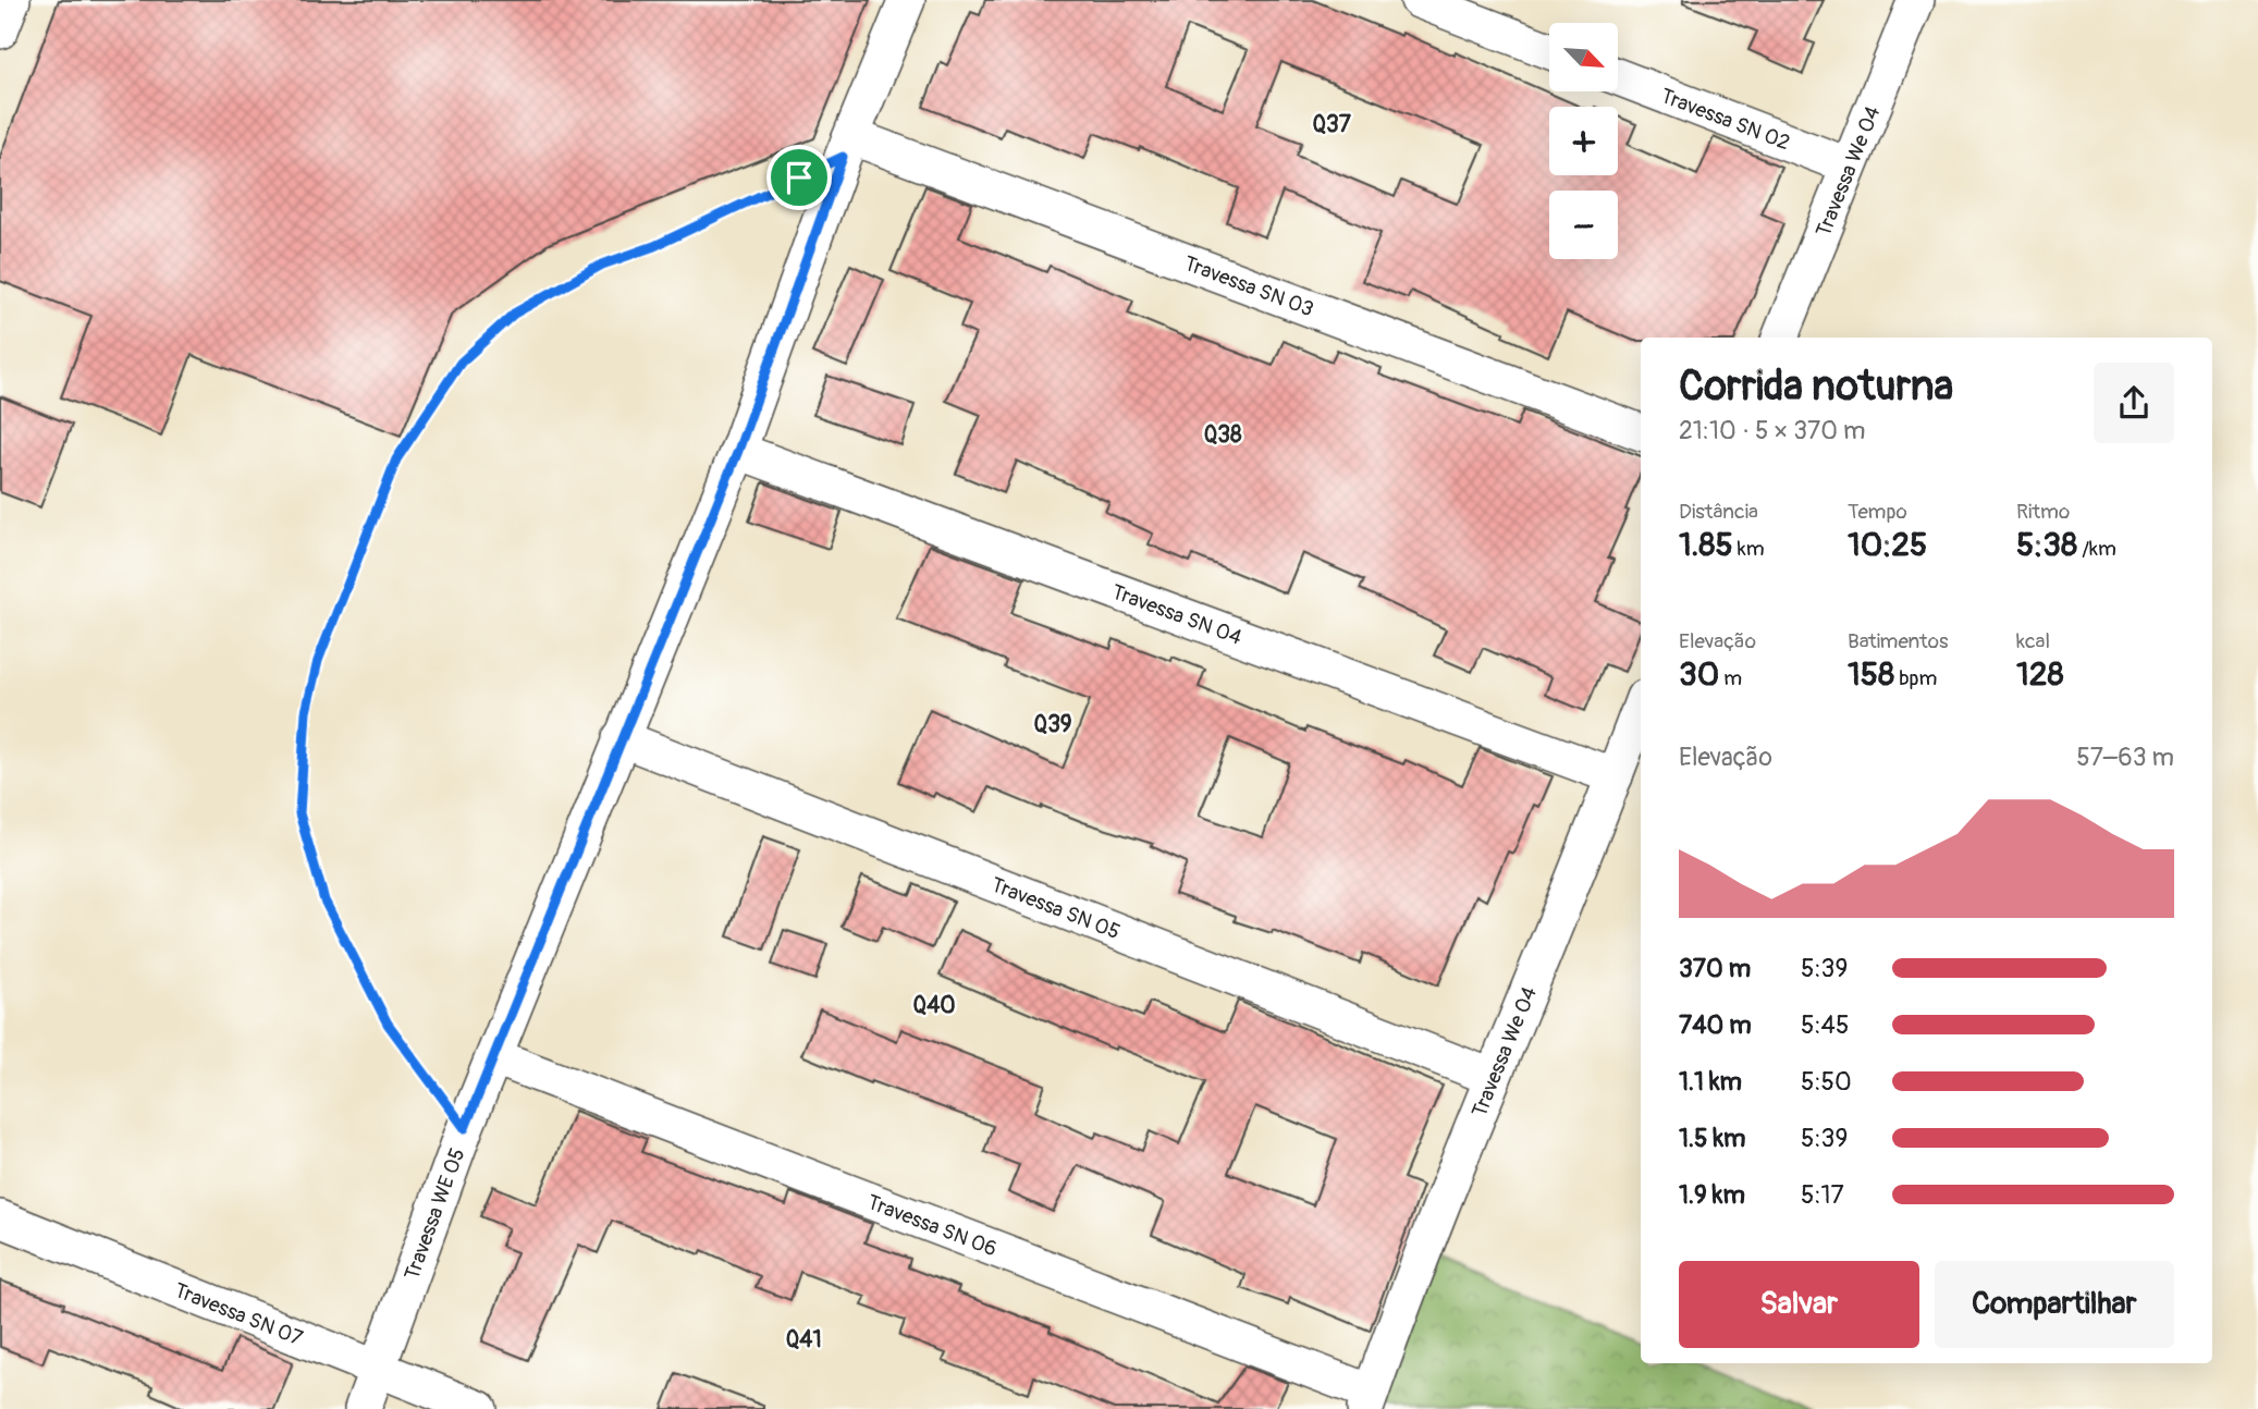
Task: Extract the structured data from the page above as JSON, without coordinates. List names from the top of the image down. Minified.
{"streets":{"street":["Travessa SN 02","Travessa We 04","Travessa SN 03","Travessa SN 04","Travessa SN 05","Travessa WE 05","Travessa SN 06","Travessa SN 07"]},"crossings":[["Travessa SN 02","Travessa We 04"],["Travessa We 04","Travessa SN 04"],["Travessa We 04","Travessa SN 05"],["Travessa We 04","Travessa SN 06"],["Travessa SN 03","Travessa WE 05"],["Travessa SN 04","Travessa WE 05"],["Travessa SN 05","Travessa WE 05"],["Travessa WE 05","Travessa SN 06"],["Travessa WE 05","Travessa SN 07"]],"districts":["Q37","Q38","Q39","Q40","Q41"],"north":"bottom right","page":{"map_buttons":["+","−"],"heading":["Corrida noturna","21:10 · 5 × 370 m"],"stats":[["Distância","1.85 km"],["Tempo","10:25"],["Ritmo","5:38 /km"],["Elevação","30 m"],["Batimentos","158 bpm"],["kcal","128"]],"chart":["Elevação","57–63 m"],"list":[{"name":"370 m","note":"5:39"},{"name":"740 m","note":"5:45"},{"name":"1.1 km","note":"5:50"},{"name":"1.5 km","note":"5:39"},{"name":"1.9 km","note":"5:17"}],"buttons":["Salvar","Compartilhar"]}}
